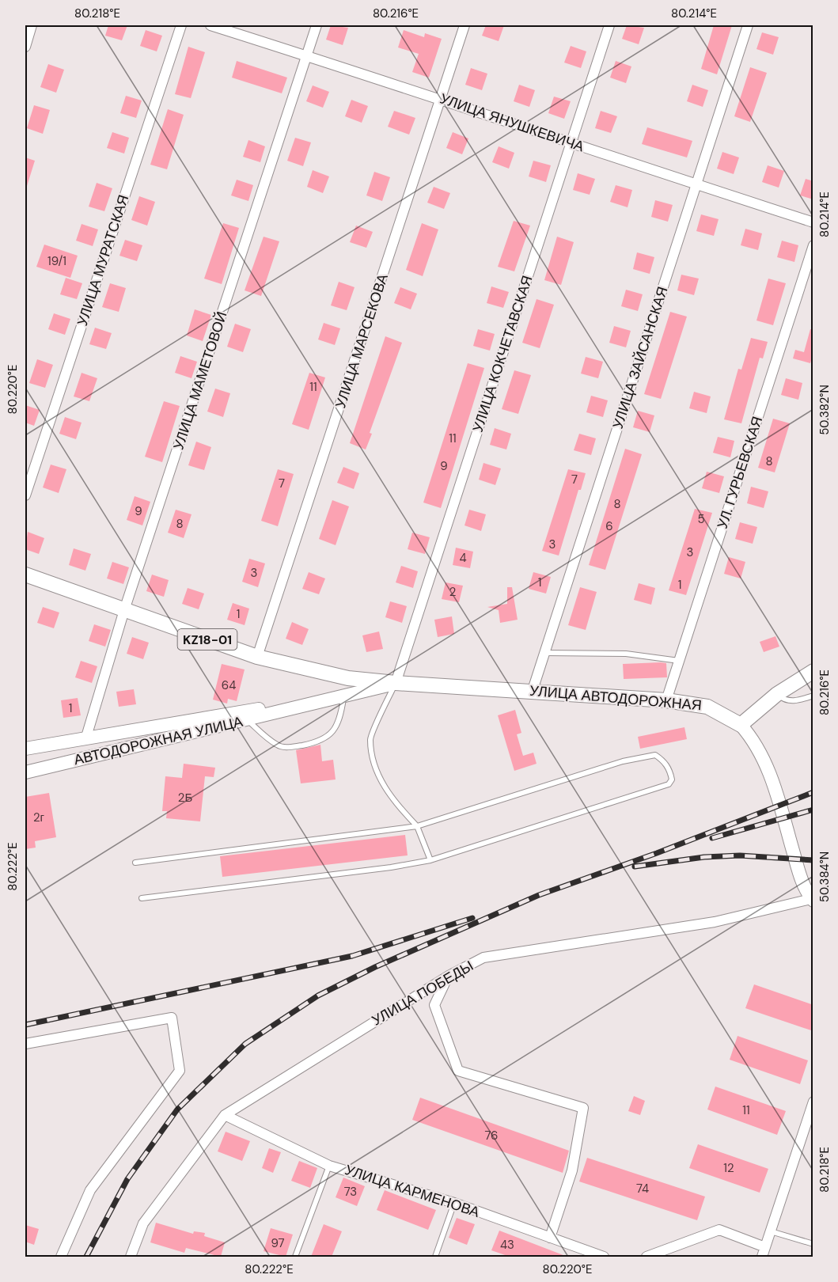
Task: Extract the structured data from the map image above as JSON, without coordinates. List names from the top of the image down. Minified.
{"streets":{"main road":["KZ18-01","УЛИЦА АВТОДОРОЖНАЯ","АВТОДОРОЖНАЯ УЛИЦА"],"street":["УЛИЦА ЯНУШКЕВИЧА","УЛИЦА МУРАТСКАЯ","УЛИЦА МАРСЕКОВА","УЛИЦА КОКЧЕТАВСКАЯ","УЛИЦА ЗАЙСАНСКАЯ","УЛИЦА МАМЕТОВОЙ","УЛ. ГУРЬЕВСКАЯ","УЛИЦА ПОБЕДЫ","УЛИЦА КАРМЕНОВА"]},"crossings":[["УЛИЦА ЯНУШКЕВИЧА","УЛИЦА МАРСЕКОВА"],["УЛИЦА ЯНУШКЕВИЧА","УЛИЦА КОКЧЕТАВСКАЯ"],["УЛИЦА ЯНУШКЕВИЧА","УЛИЦА ЗАЙСАНСКАЯ"],["УЛИЦА ЯНУШКЕВИЧА","УЛИЦА МАМЕТОВОЙ"],["УЛИЦА МАРСЕКОВА","KZ18-01"],["УЛИЦА КОКЧЕТАВСКАЯ","KZ18-01"],["УЛИЦА КОКЧЕТАВСКАЯ","УЛИЦА АВТОДОРОЖНАЯ"],["УЛИЦА КОКЧЕТАВСКАЯ","АВТОДОРОЖНАЯ УЛИЦА"],["УЛИЦА ЗАЙСАНСКАЯ","УЛИЦА АВТОДОРОЖНАЯ"],["УЛИЦА МАМЕТОВОЙ","KZ18-01"],["УЛИЦА МАМЕТОВОЙ","АВТОДОРОЖНАЯ УЛИЦА"],["УЛ. ГУРЬЕВСКАЯ","УЛИЦА АВТОДОРОЖНАЯ"],["KZ18-01","УЛИЦА АВТОДОРОЖНАЯ"],["KZ18-01","АВТОДОРОЖНАЯ УЛИЦА"],["УЛИЦА АВТОДОРОЖНАЯ","АВТОДОРОЖНАЯ УЛИЦА"],["УЛИЦА ПОБЕДЫ","УЛИЦА КАРМЕНОВА"]],"house_numbers":["19/1","11","11","8","9","7","7","8","9","5","8","6","3","3","4","3","1","1","2","1","64","1","2Б","2г","11","76","12","74","73","97","43"],"coordinates":["80.218°E","80.216°E","80.214°E","80.220°E","50.382°N","80.222°E","50.384°N"]}
